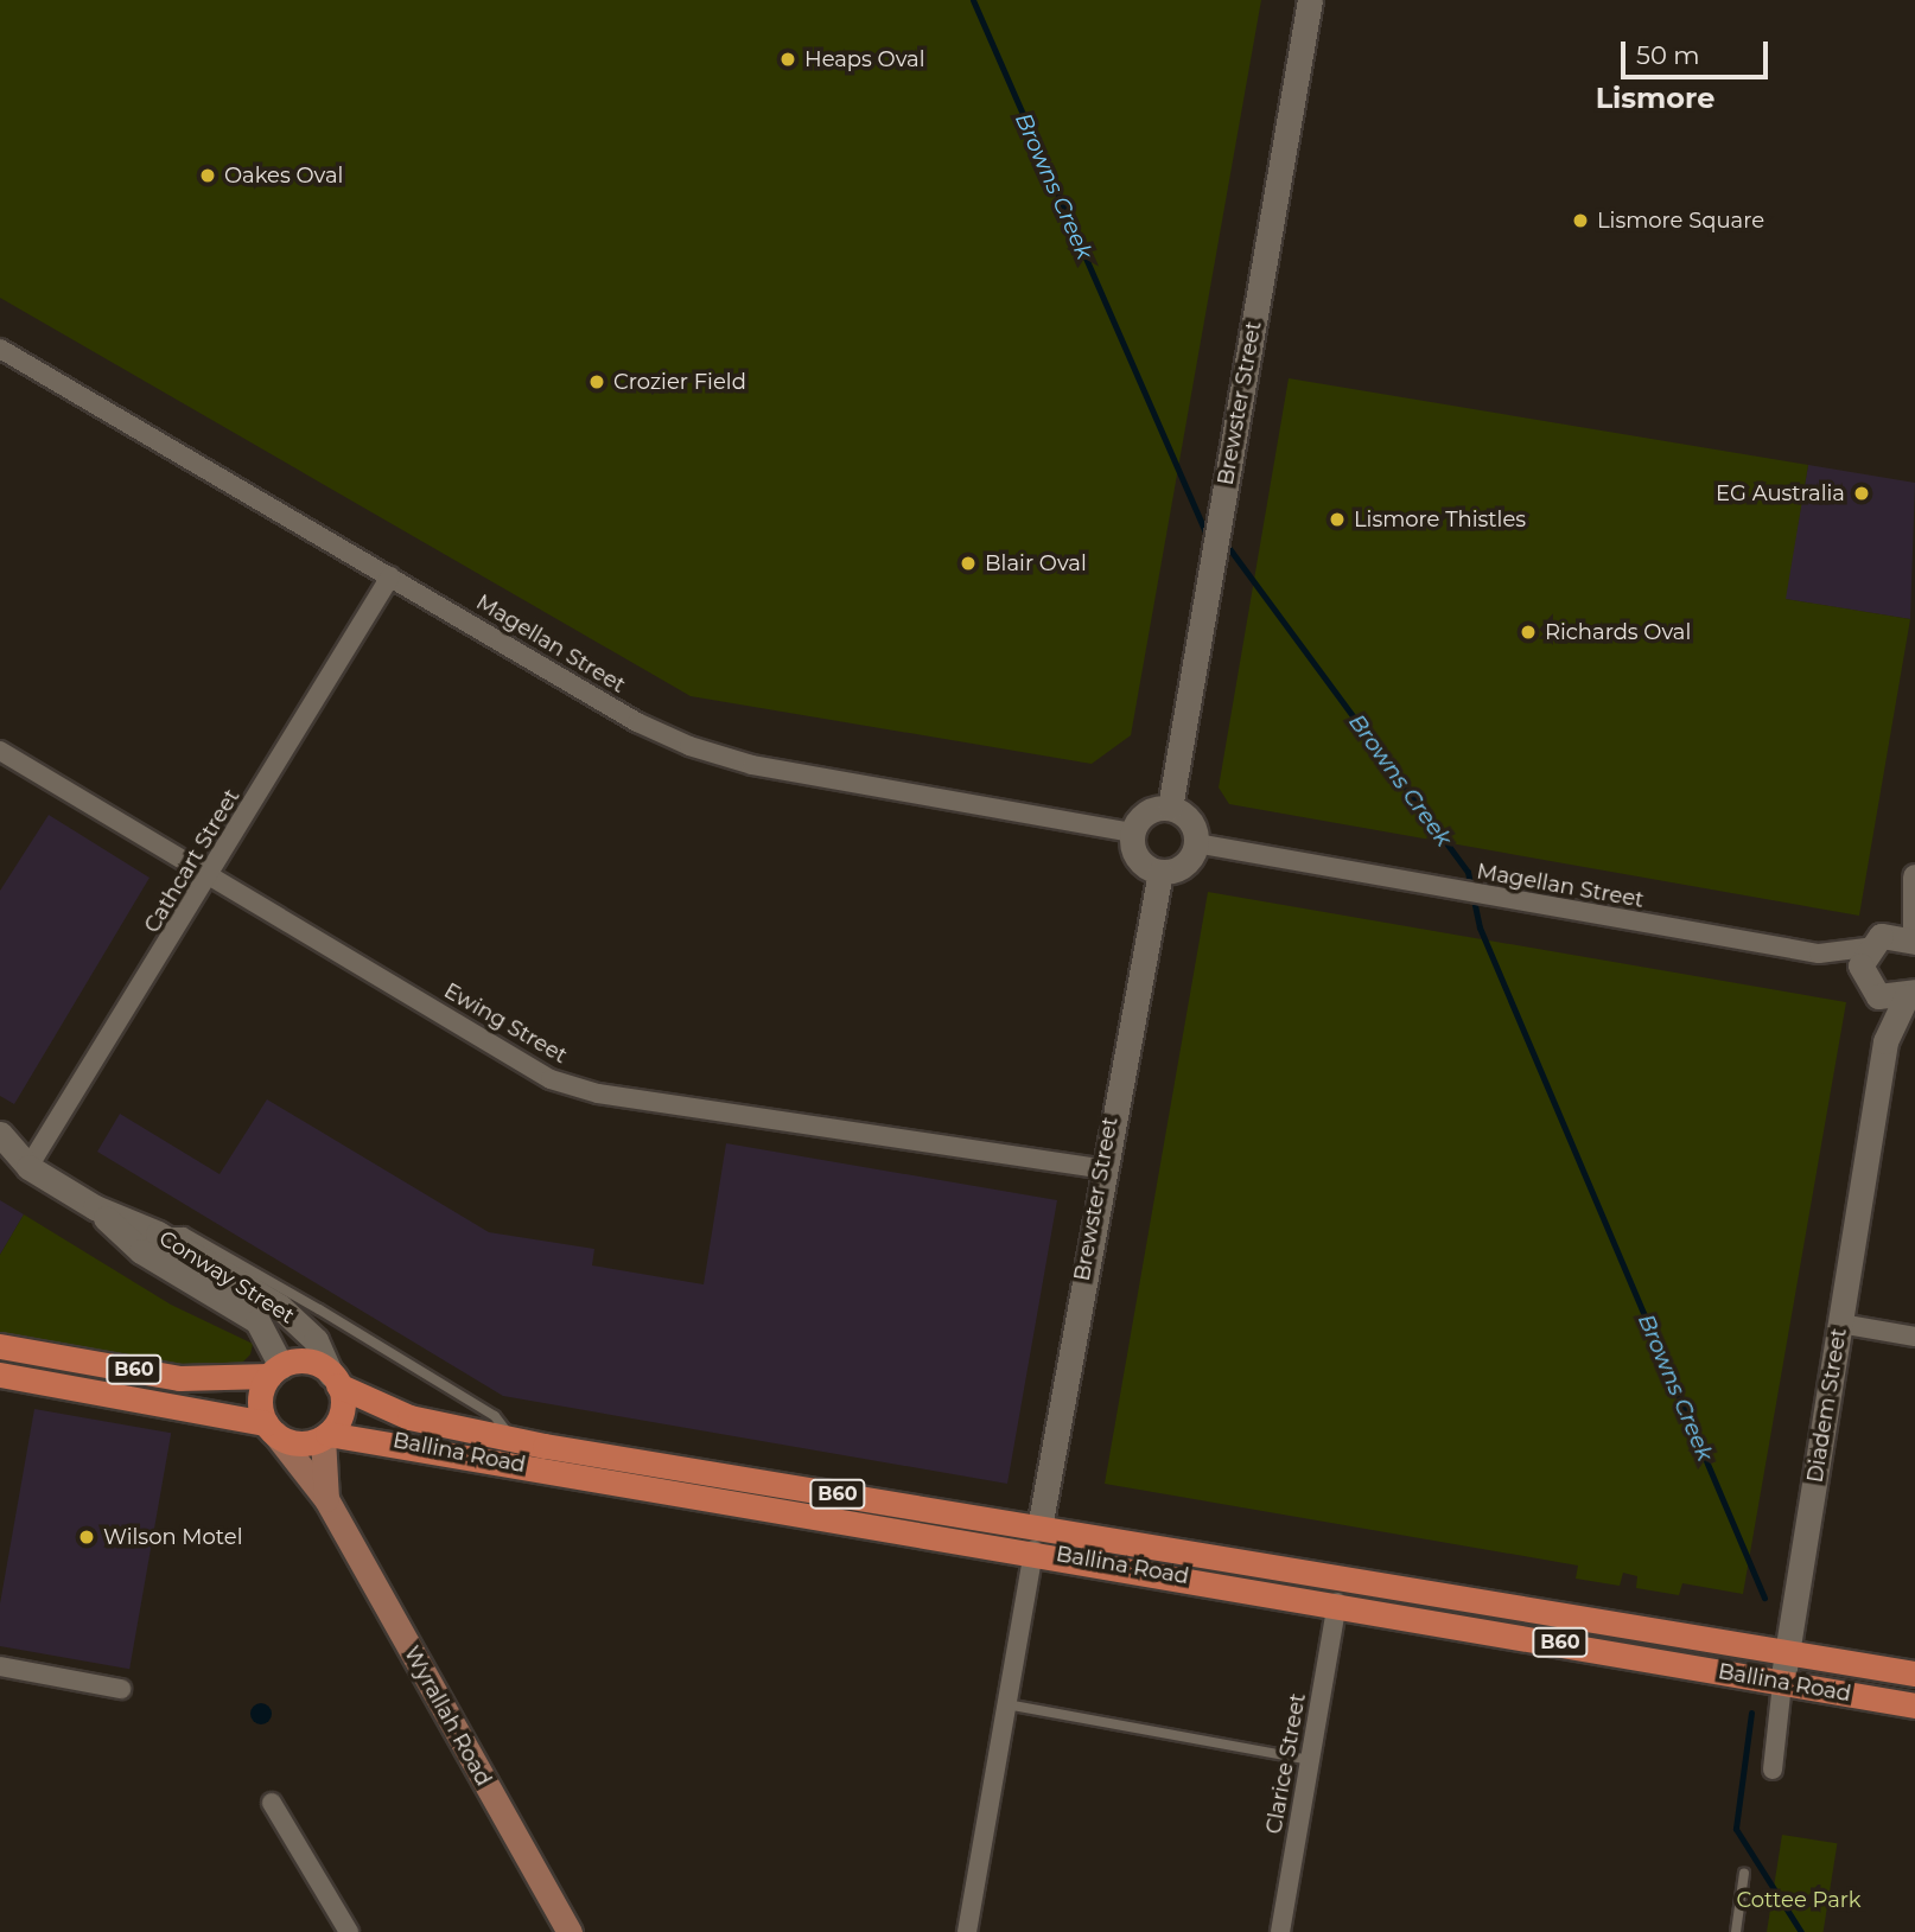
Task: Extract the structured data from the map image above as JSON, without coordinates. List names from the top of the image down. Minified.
{"streets":{"main road":["B60","Ballina Road","Wyrallah Road"],"street":["Brewster Street","Magellan Street","Cathcart Street","Ewing Street","Conway Street","Diadem Street","Clarice Street"]},"crossings":[["Brewster Street","Magellan Street"],["Brewster Street","Ewing Street"],["Brewster Street","Ballina Road"],["Magellan Street","Cathcart Street"],["Cathcart Street","Ewing Street"],["Cathcart Street","Conway Street"],["Conway Street","B60"],["Conway Street","Ballina Road"],["Conway Street","Wyrallah Road"],["B60","Ballina Road"],["B60","Wyrallah Road"],["Diadem Street","Ballina Road"],["Ballina Road","Wyrallah Road"],["Ballina Road","Clarice Street"]],"districts":["Lismore"],"water":["Browns Creek"],"parks":["Cottee Park"],"places":["Heaps Oval","Oakes Oval","Lismore Square","Crozier Field","EG Australia","Lismore Thistles","Blair Oval","Richards Oval","Wilson Motel"],"scale_bar":"50 m"}
